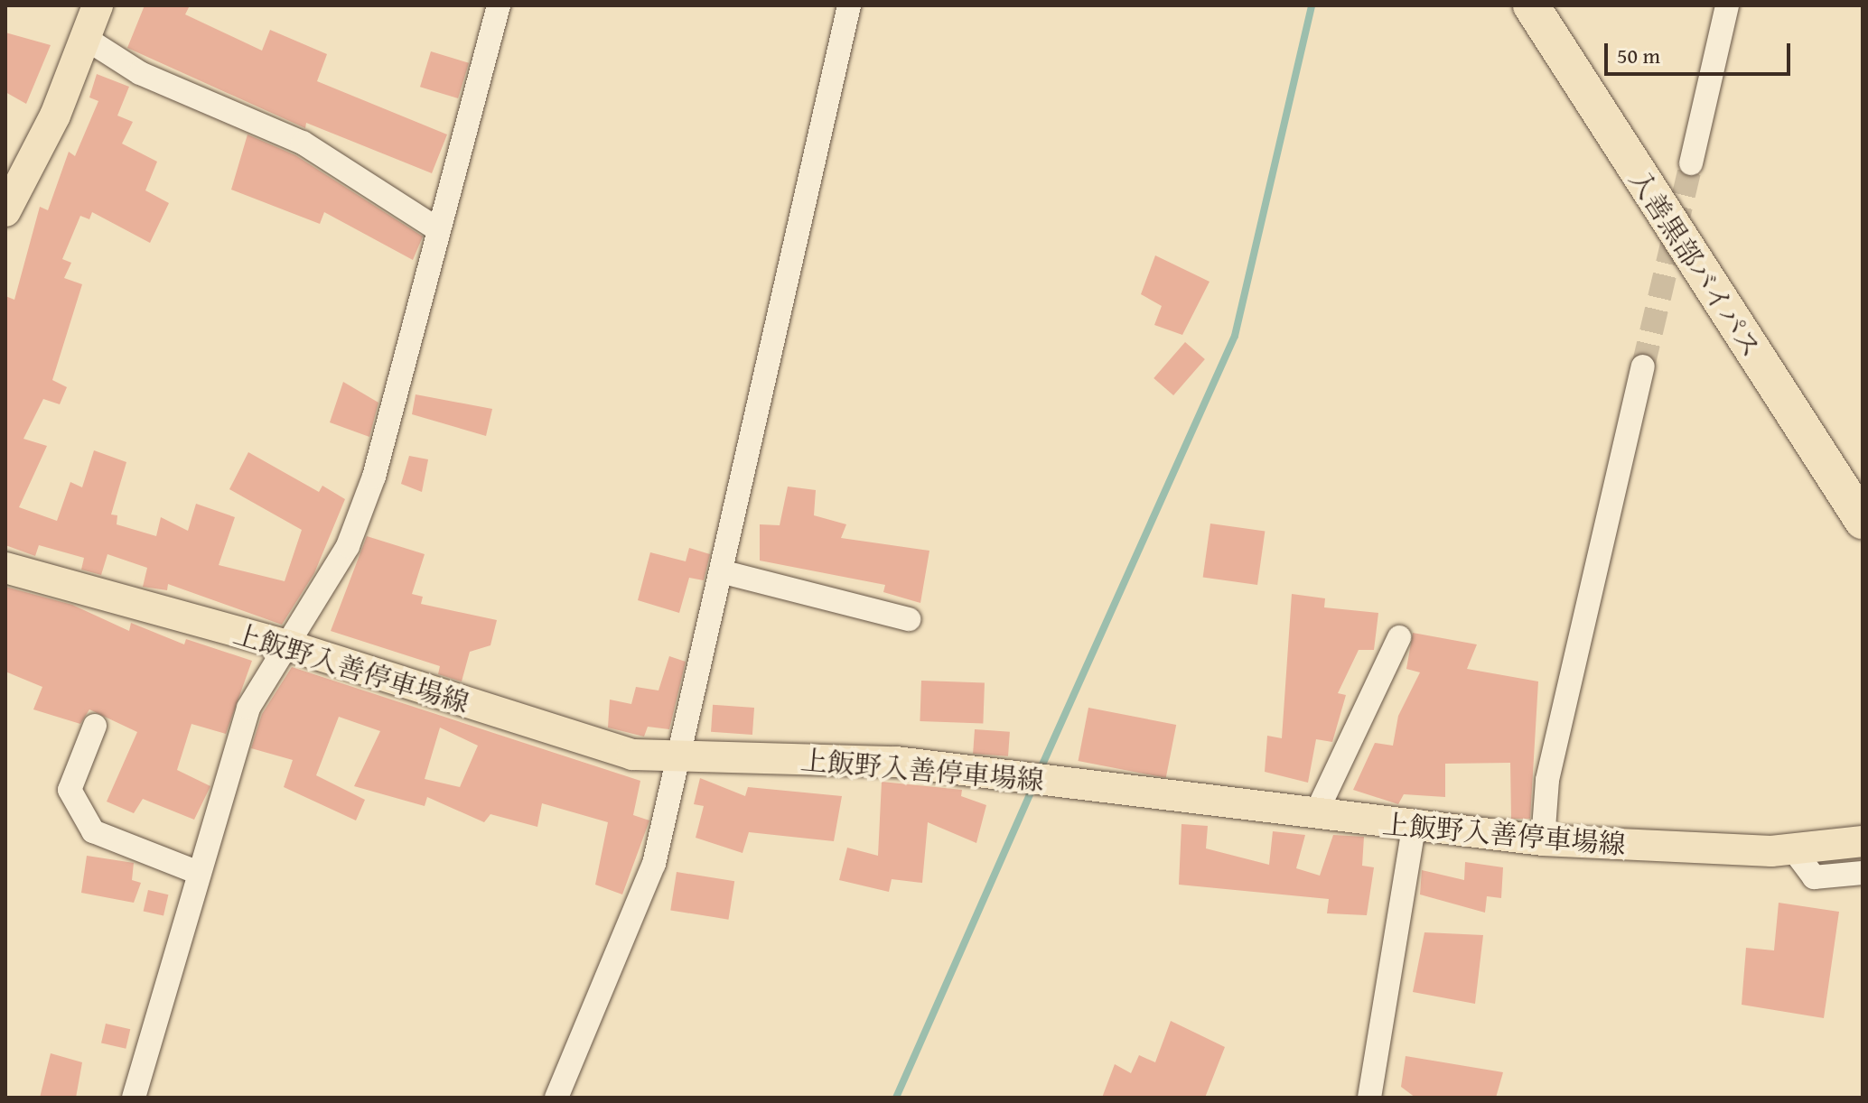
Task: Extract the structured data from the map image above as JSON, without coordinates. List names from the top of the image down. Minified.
{"streets":{"highway":["入善黒部バイパス"],"main road":["上飯野入善停車場線"]},"scale_bar":"50 m"}
